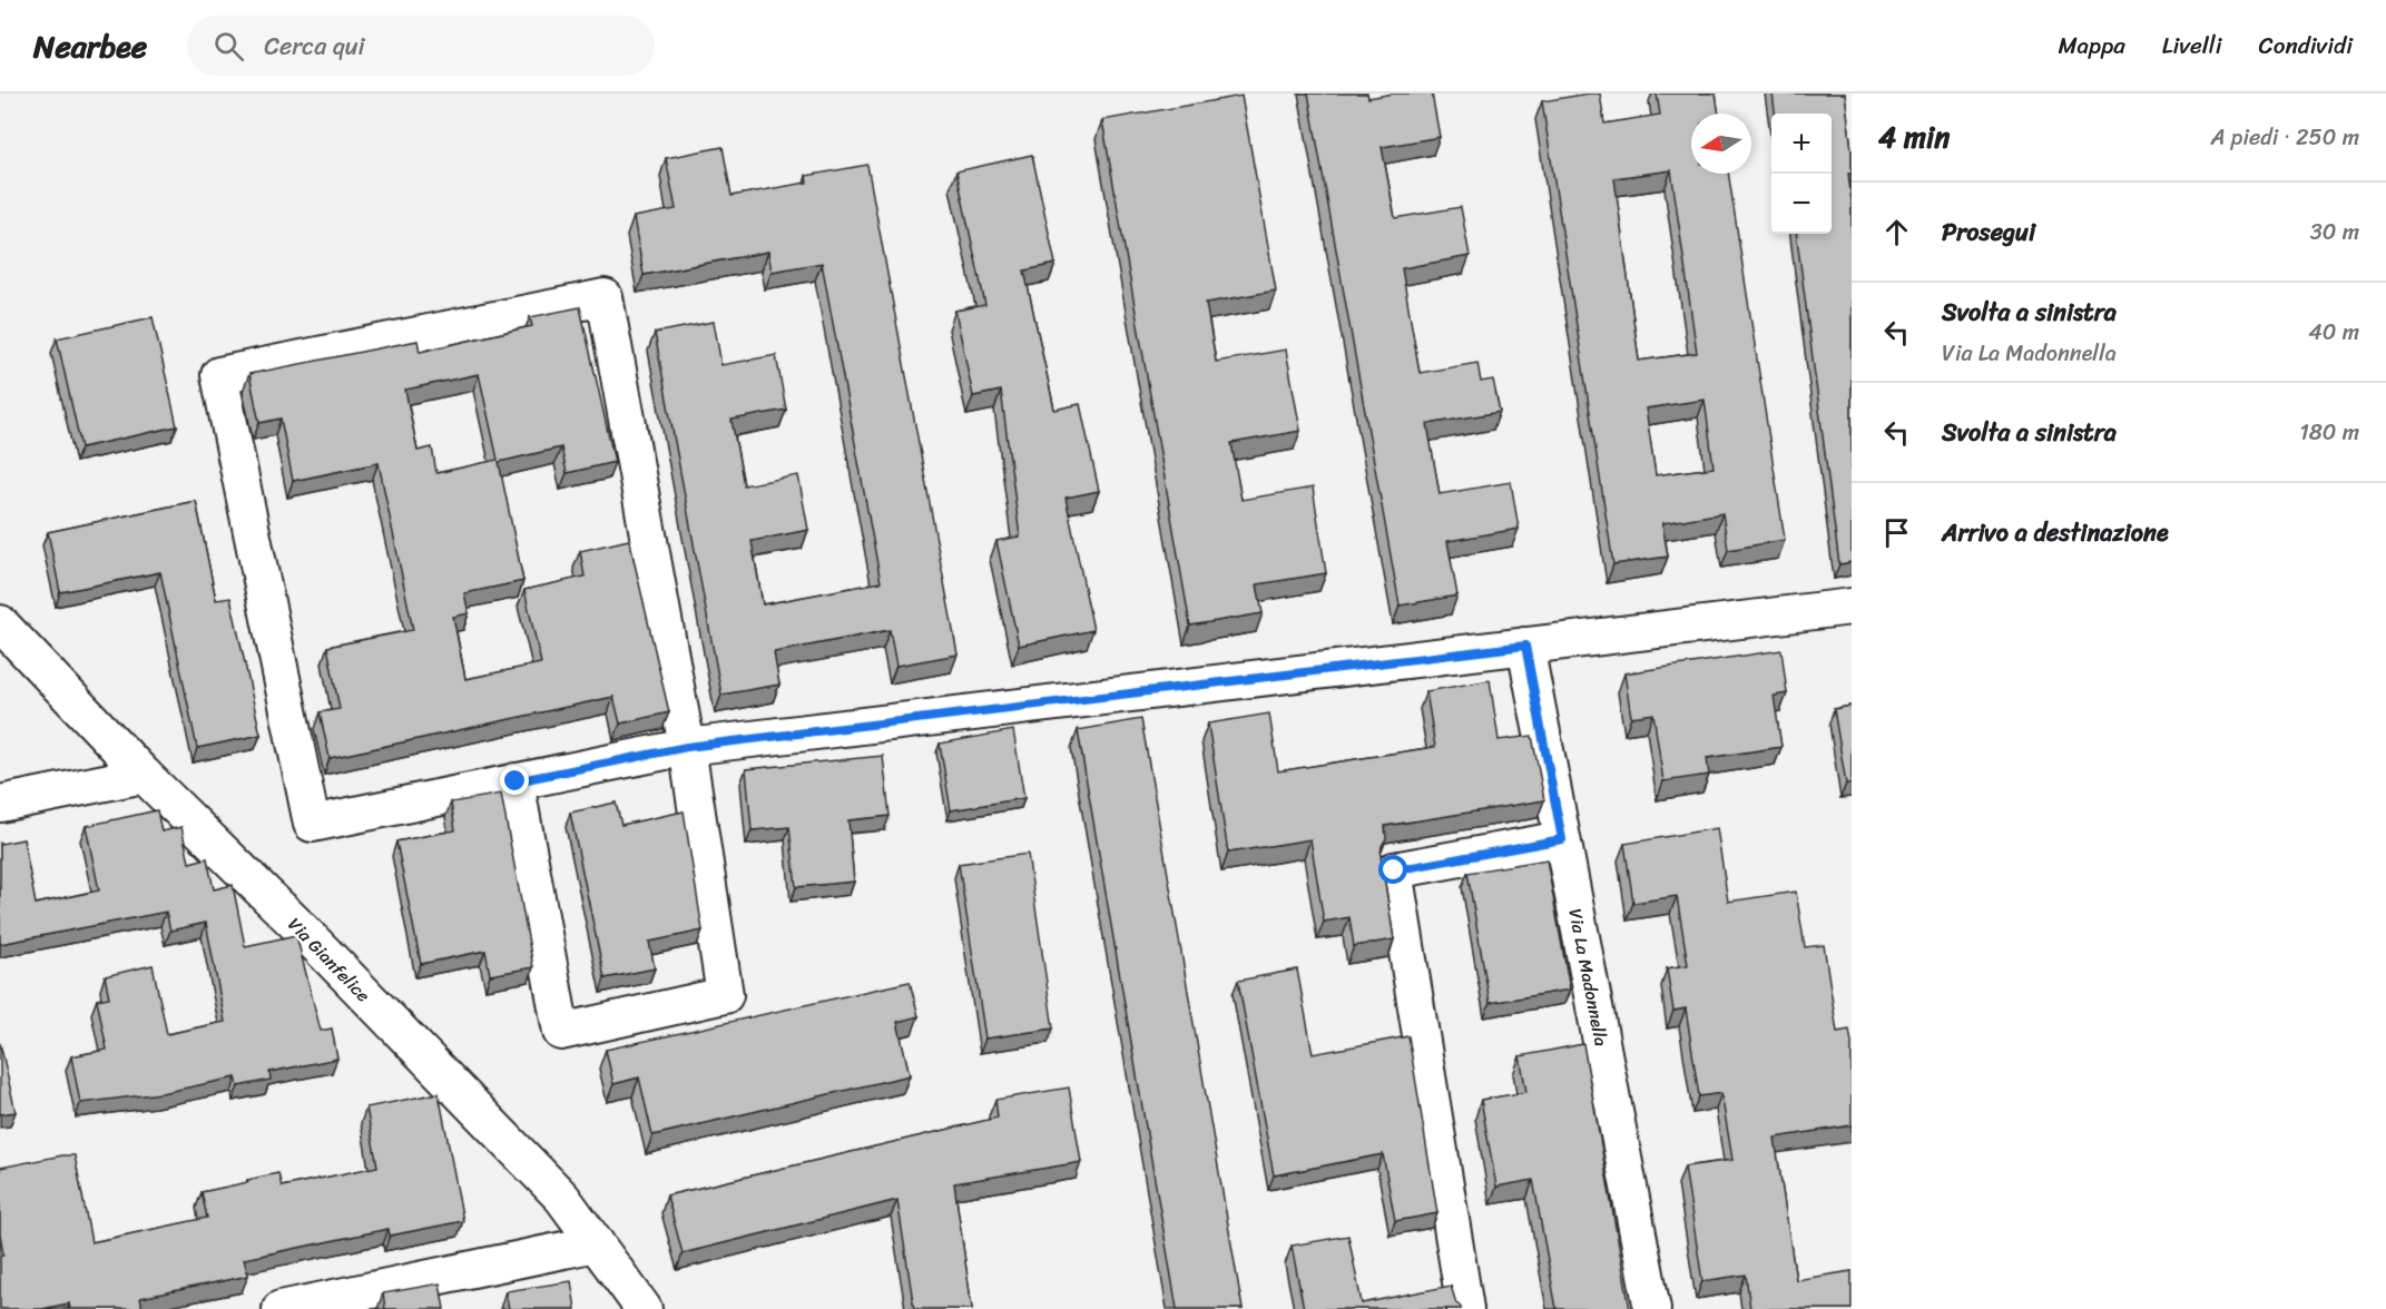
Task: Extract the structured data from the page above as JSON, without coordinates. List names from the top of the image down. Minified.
{"streets":{"street":["Via Gianfelice","Via La Madonnella"]},"north":"left","page":{"header":"Nearbee","search":"Cerca qui","nav":["Mappa","Livelli","Condividi"],"heading":["4 min","A piedi · 250 m"],"map_buttons":["+","−"],"list":[["Prosegui","30 m"],["Svolta a sinistra","Via La Madonnella","40 m"],["Svolta a sinistra","180 m"],"Arrivo a destinazione"]}}
